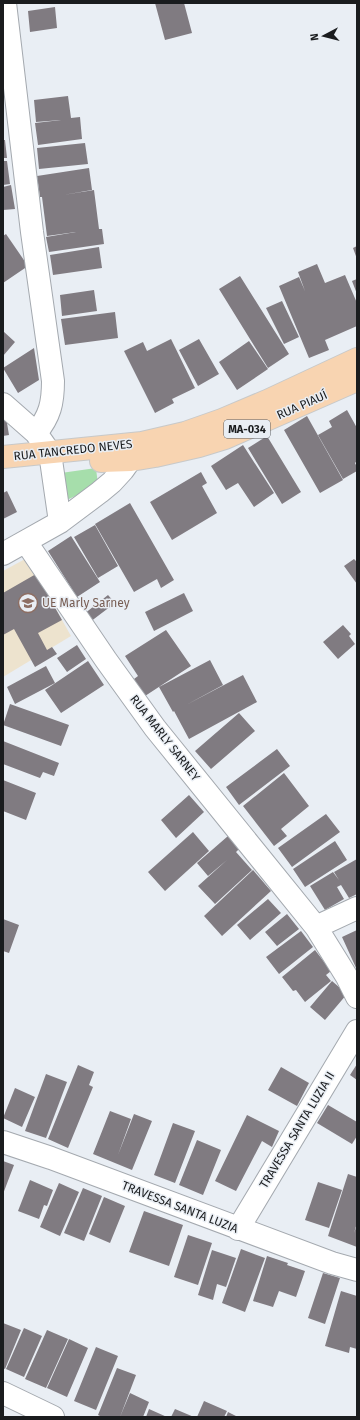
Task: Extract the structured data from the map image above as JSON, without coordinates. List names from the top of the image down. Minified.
{"streets":{"main road":["RUA PIAUÍ","MA-034","RUA TANCREDO NEVES"],"street":["RUA MARLY SARNEY","TRAVESSA SANTA LUZIA II","TRAVESSA SANTA LUZIA"]},"crossings":[["RUA PIAUÍ","RUA TANCREDO NEVES"],["TRAVESSA SANTA LUZIA II","TRAVESSA SANTA LUZIA"]],"places":{"school or university":["UE Marly Sarney"]},"north":"left"}
